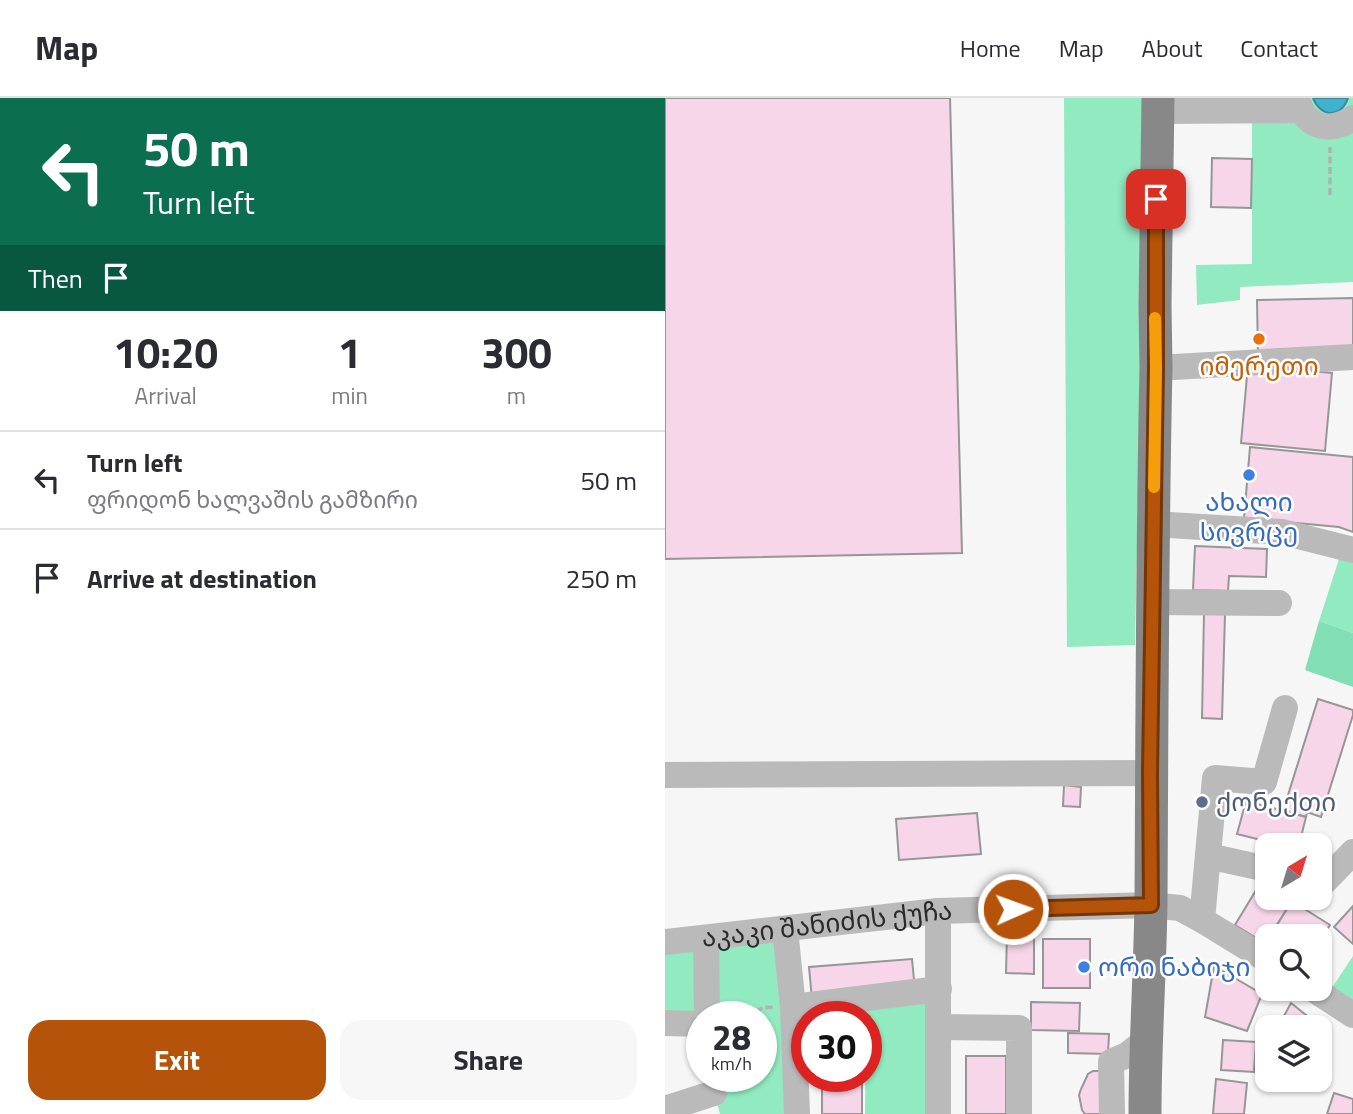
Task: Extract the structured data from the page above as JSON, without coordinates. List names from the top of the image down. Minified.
{"streets":{"street":["აკაკი შანიძის ქუჩა"]},"places":["იმერეთი","ახალი სივრცე","ქონექთი","ორი ნაბიჯი"],"north":"top right","page":{"header":"Map","nav":["Home","Map","About","Contact"],"turn":["50 m","Turn left"],"then":"Then","eta":["10:20","Arrival","1","min","300","m"],"list":[{"name":"Turn left","note":"ფრიდონ ხალვაშის გამზირი","value":"50 m"},{"name":"Arrive at destination","value":"250 m"}],"speed":"28 km/h","limit":"30","buttons":["Exit","Share"]}}
